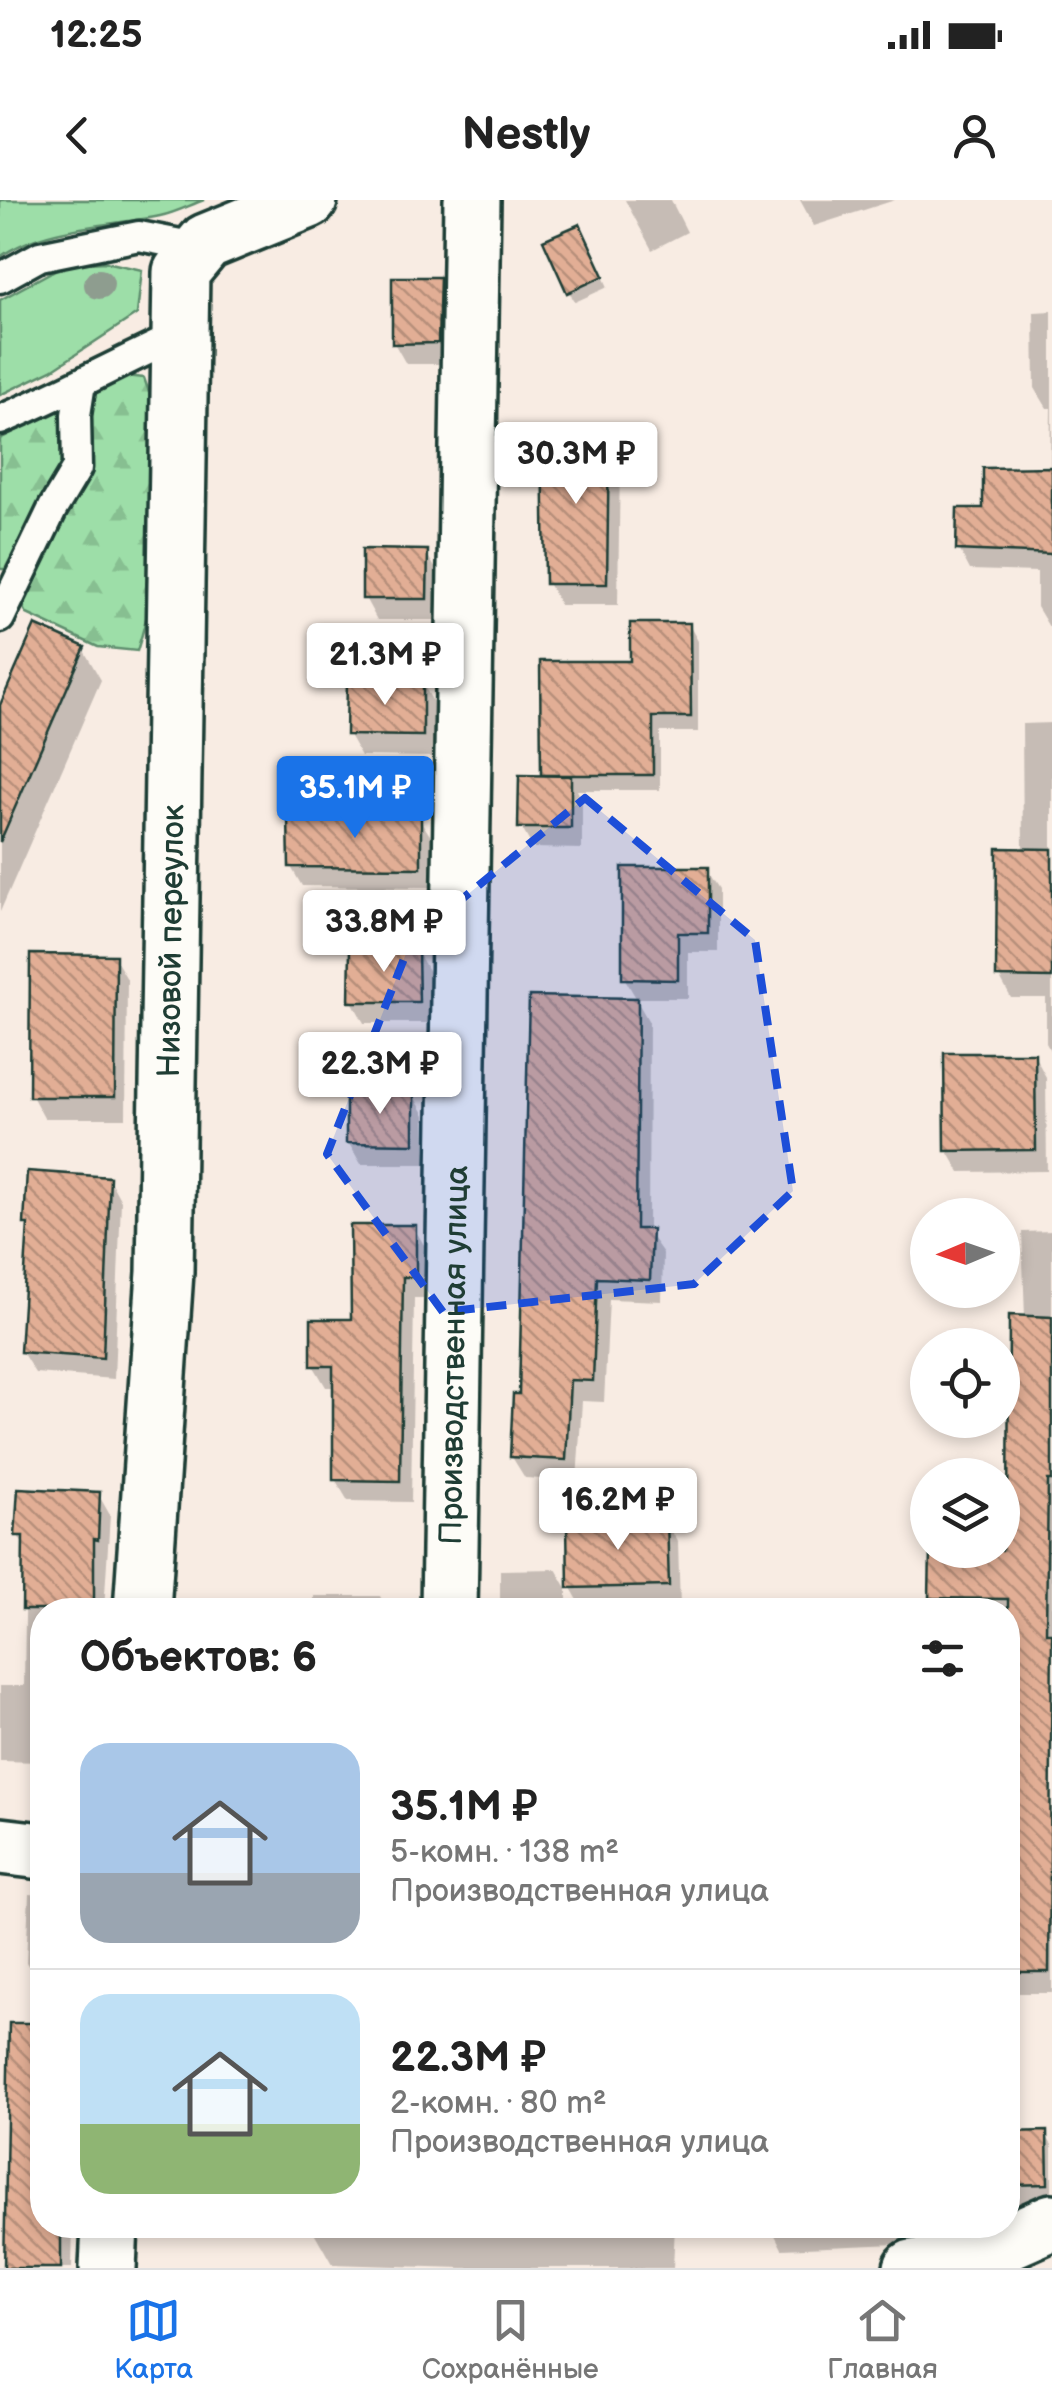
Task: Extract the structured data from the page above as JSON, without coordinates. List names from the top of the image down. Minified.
{"streets":{"street":["Низовой переулок","Производственная улица"]},"north":"left","page":{"status":"12:25","header":"Nestly","price":["30.3M ₽","21.3M ₽","35.1M ₽","33.8M ₽","22.3M ₽","16.2M ₽"],"heading":"Объектов: 6","list":[{"name":"35.1M ₽","note":"5-комн. · 138 m² · Производственная улица"},{"name":"22.3M ₽","note":"2-комн. · 80 m² · Производственная улица"}],"tabs":["Карта","Сохранённые","Главная"]}}
